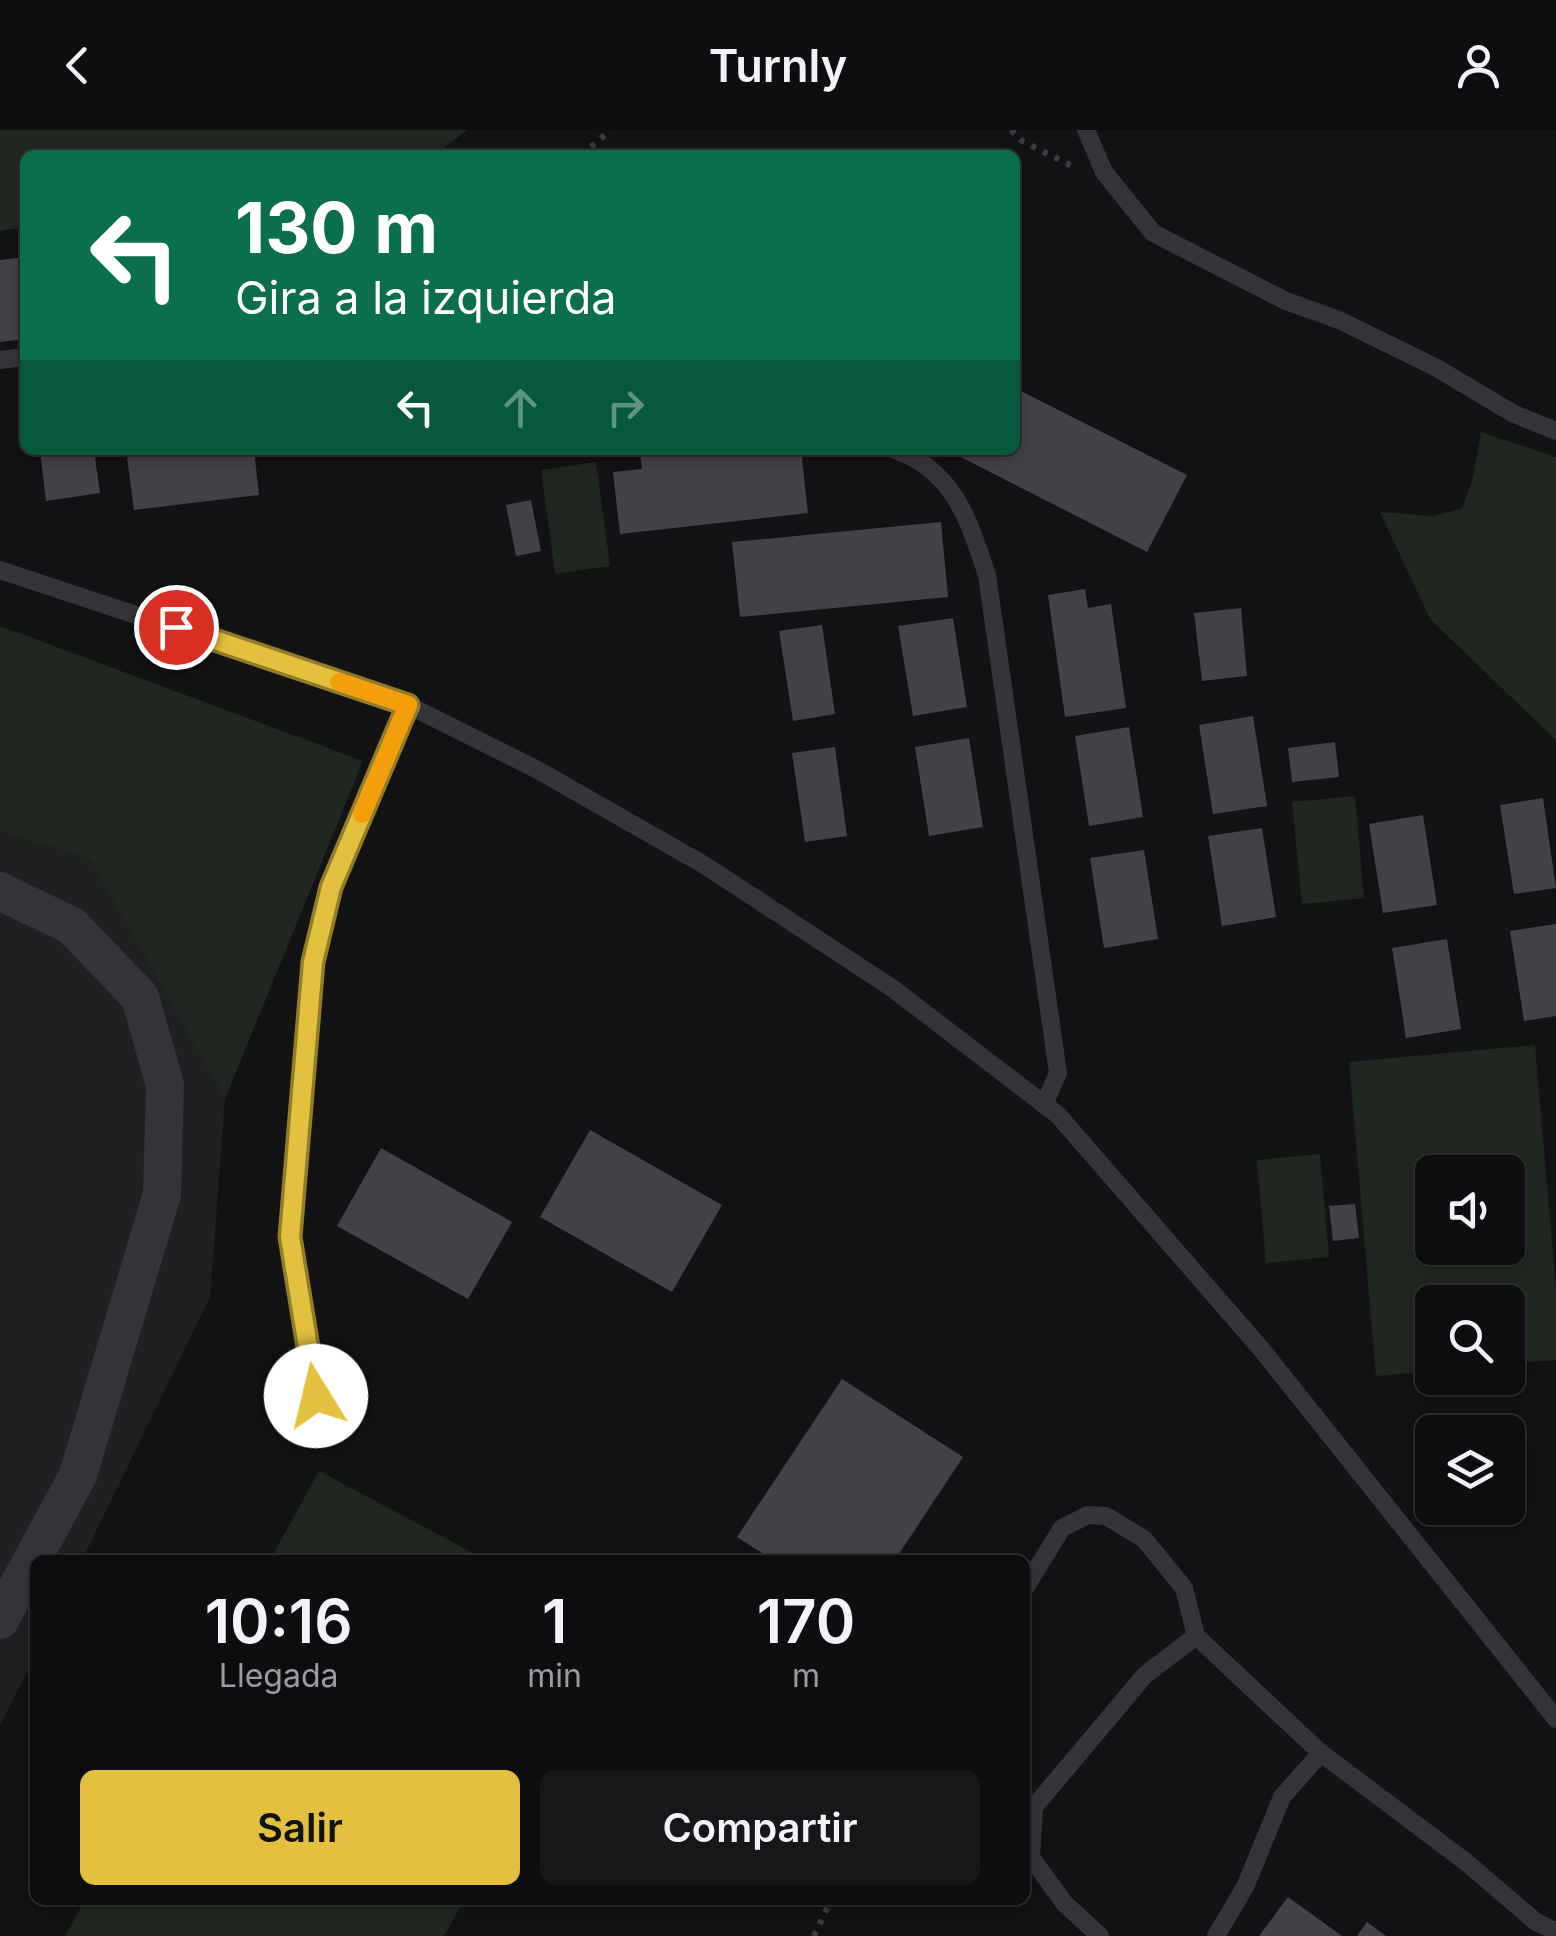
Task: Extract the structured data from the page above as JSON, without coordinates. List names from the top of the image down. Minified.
{"page":{"header":"Turnly","turn":["130 m","Gira a la izquierda"],"eta":["10:16","Llegada","1","min","170","m"],"buttons":["Salir","Compartir"]}}
